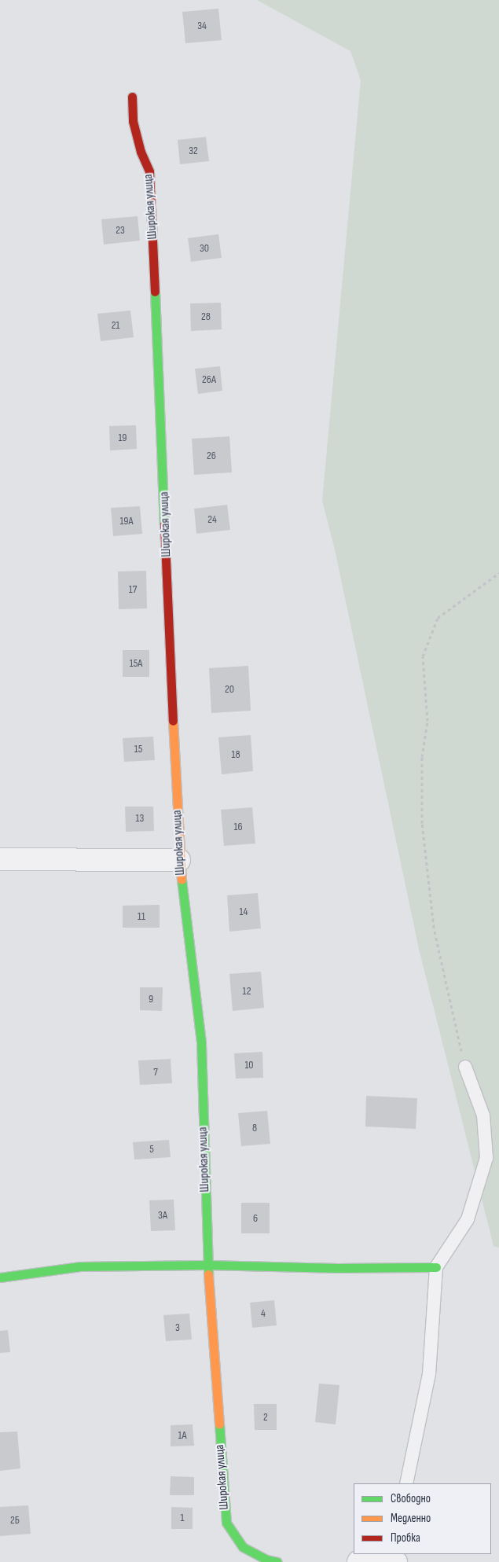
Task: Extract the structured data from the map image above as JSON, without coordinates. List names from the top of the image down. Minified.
{"streets":{"street":["Широкая улица"]},"house_numbers":["34","32","23","30","28","21","26А","19","26","24","19А","17","15А","20","15","18","13","16","14","11","12","9","10","7","8","5","3А","6","4","3","2","1А","1","2Б"],"legend":["Свободно","Медленно","Пробка"]}
